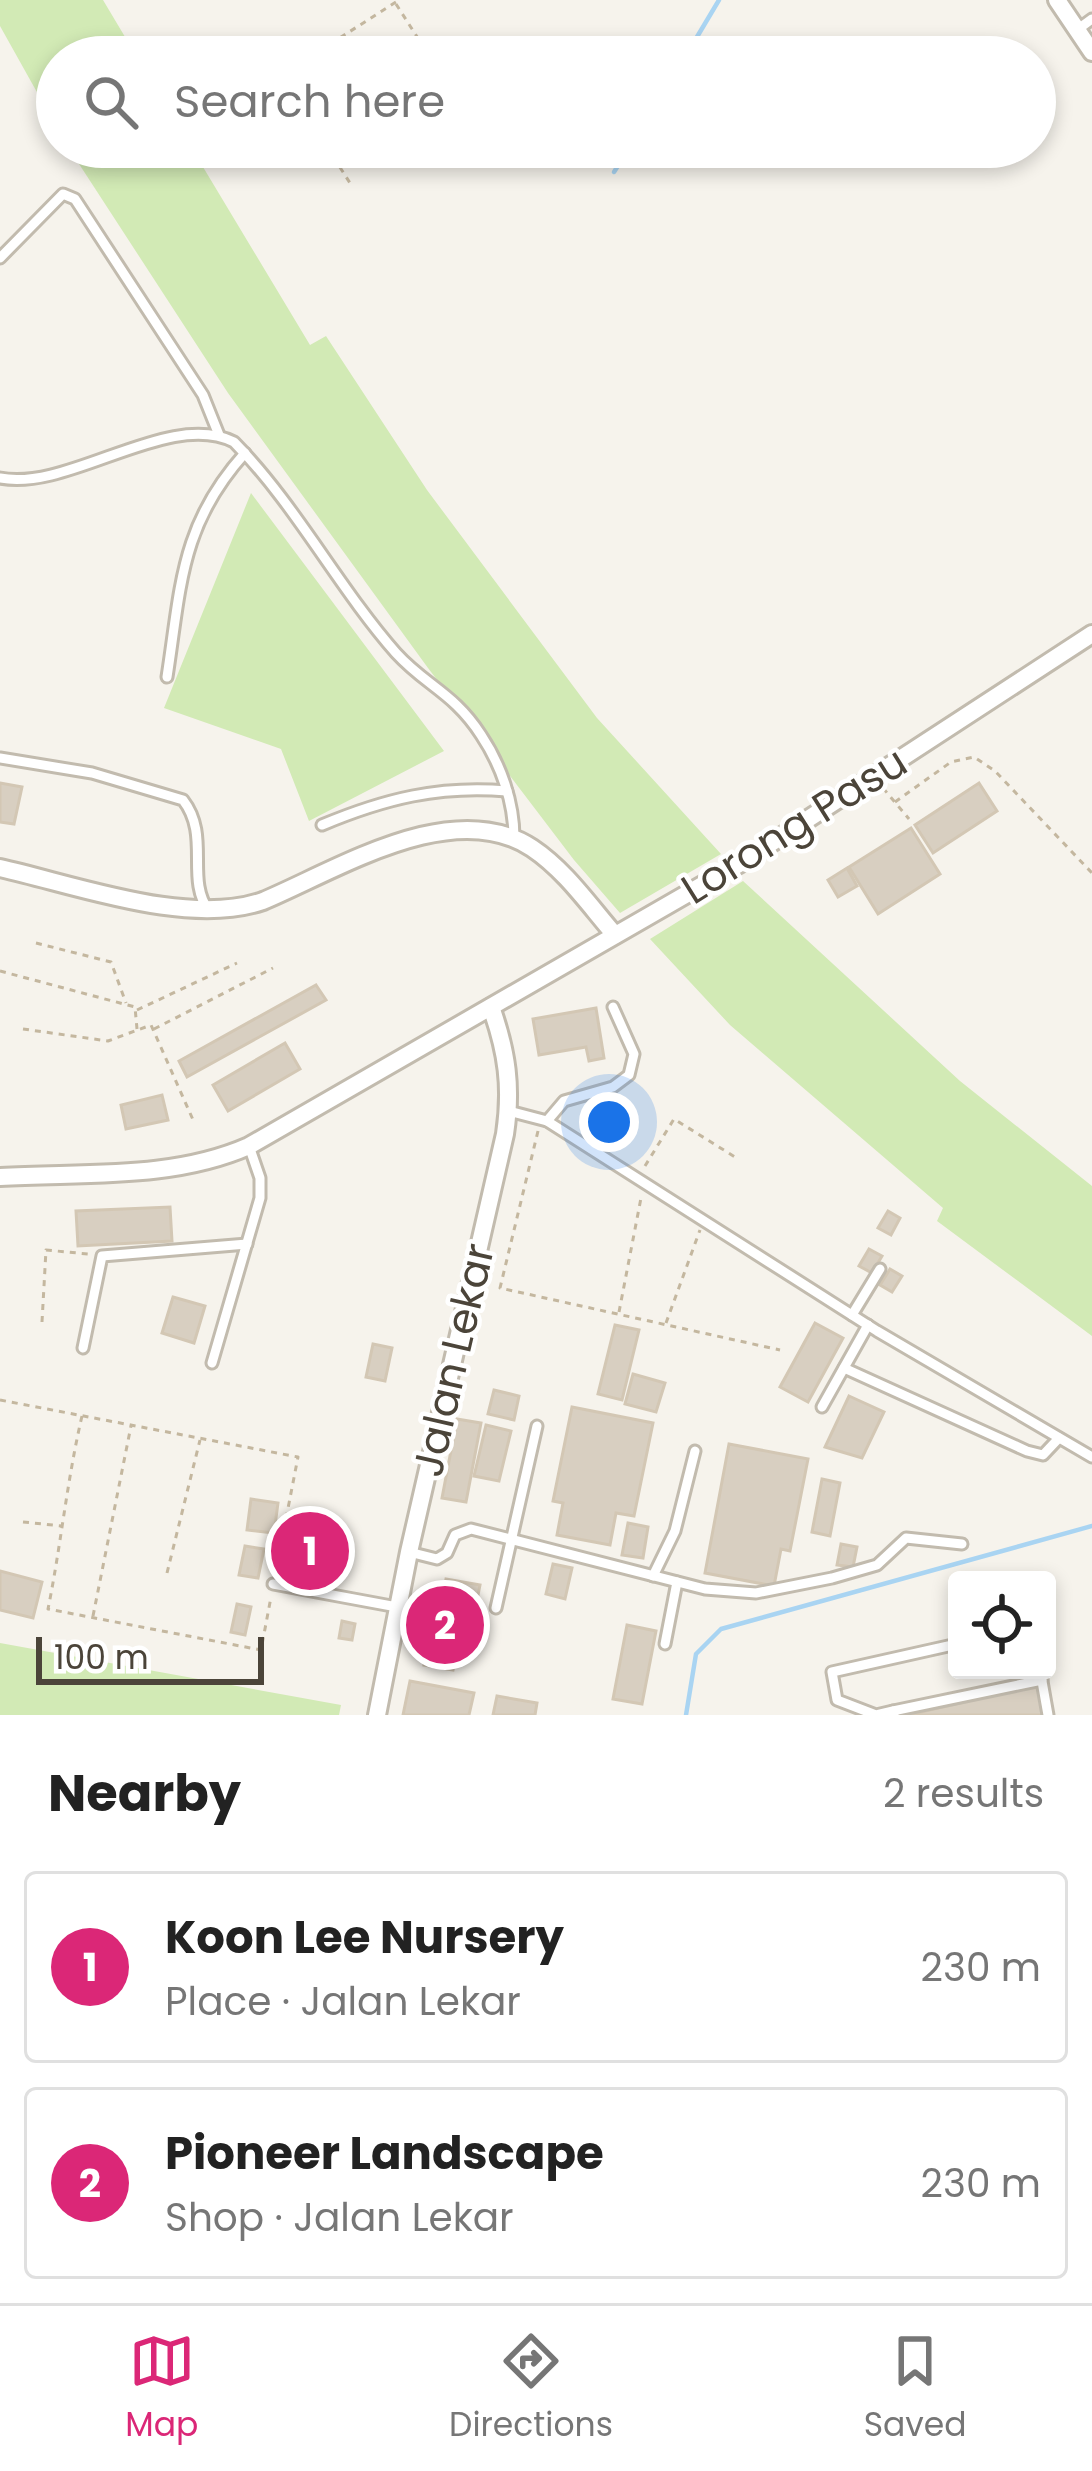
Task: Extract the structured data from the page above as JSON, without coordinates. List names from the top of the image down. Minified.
{"streets":{"street":["Lorong Pasu","Jalan Lekar"]},"crossings":[["Lorong Pasu","Jalan Lekar"]],"scale_bar":"100 m","page":{"search":"Search here","pins":["1","2"],"scale":"100 m","heading":["Nearby","2 results"],"list":[{"mark":"1","name":"Koon Lee Nursery","note":"Place · Jalan Lekar","value":"230 m"},{"mark":"2","name":"Pioneer Landscape","note":"Shop · Jalan Lekar","value":"230 m"}],"nav":["Map","Directions","Saved"]}}
